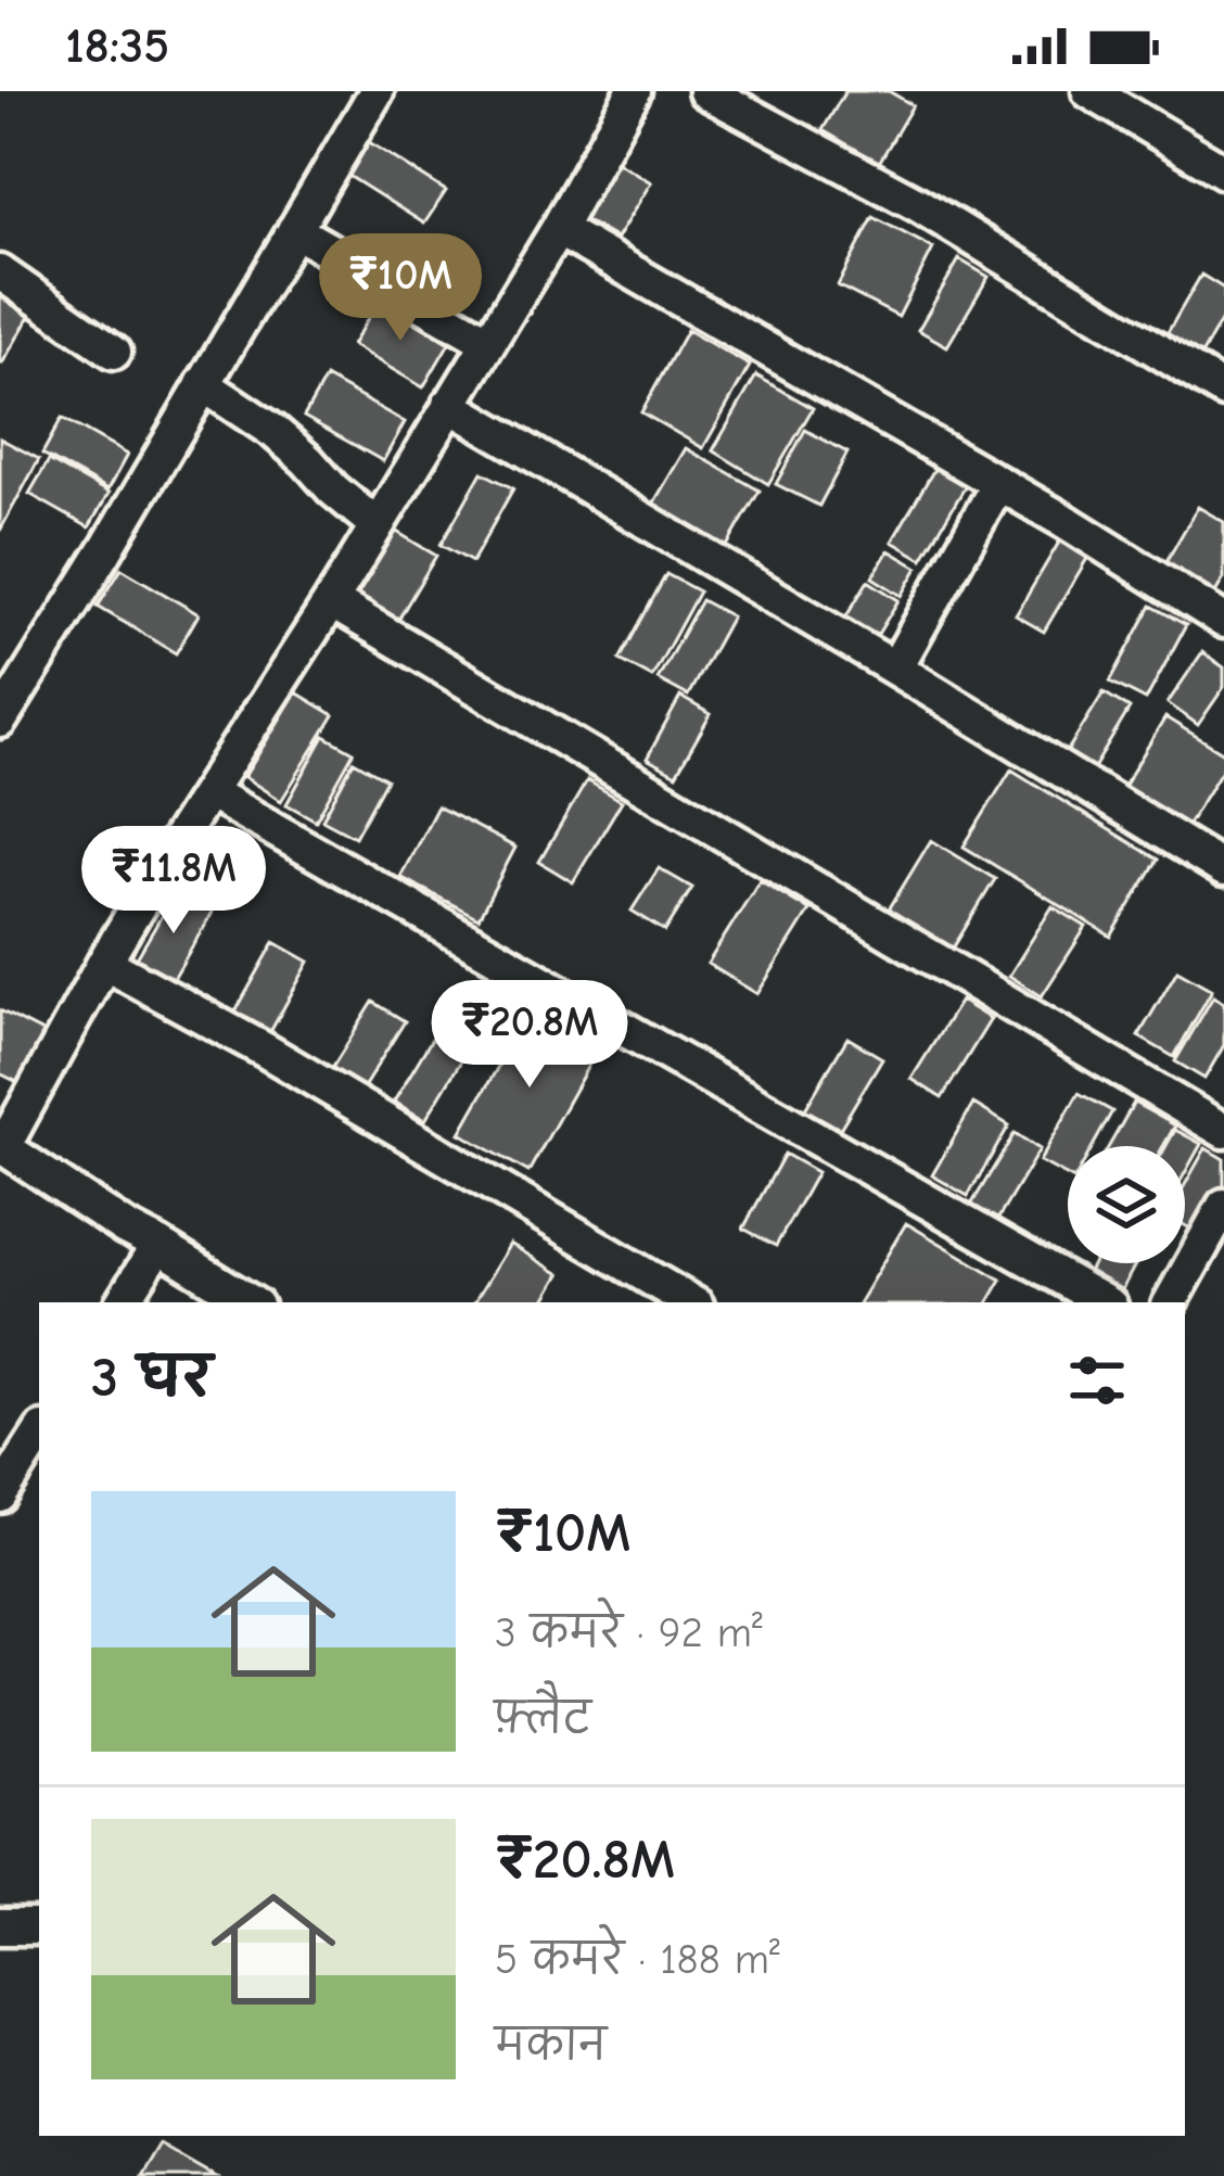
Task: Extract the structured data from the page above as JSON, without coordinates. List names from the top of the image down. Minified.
{"page":{"status":"18:35","price":["₹10M","₹11.8M","₹20.8M"],"heading":"3 घर","list":[{"name":"₹10M","note":"3 कमरे · 92 m² · फ़्लैट"},{"name":"₹20.8M","note":"5 कमरे · 188 m² · मकान"}]}}
